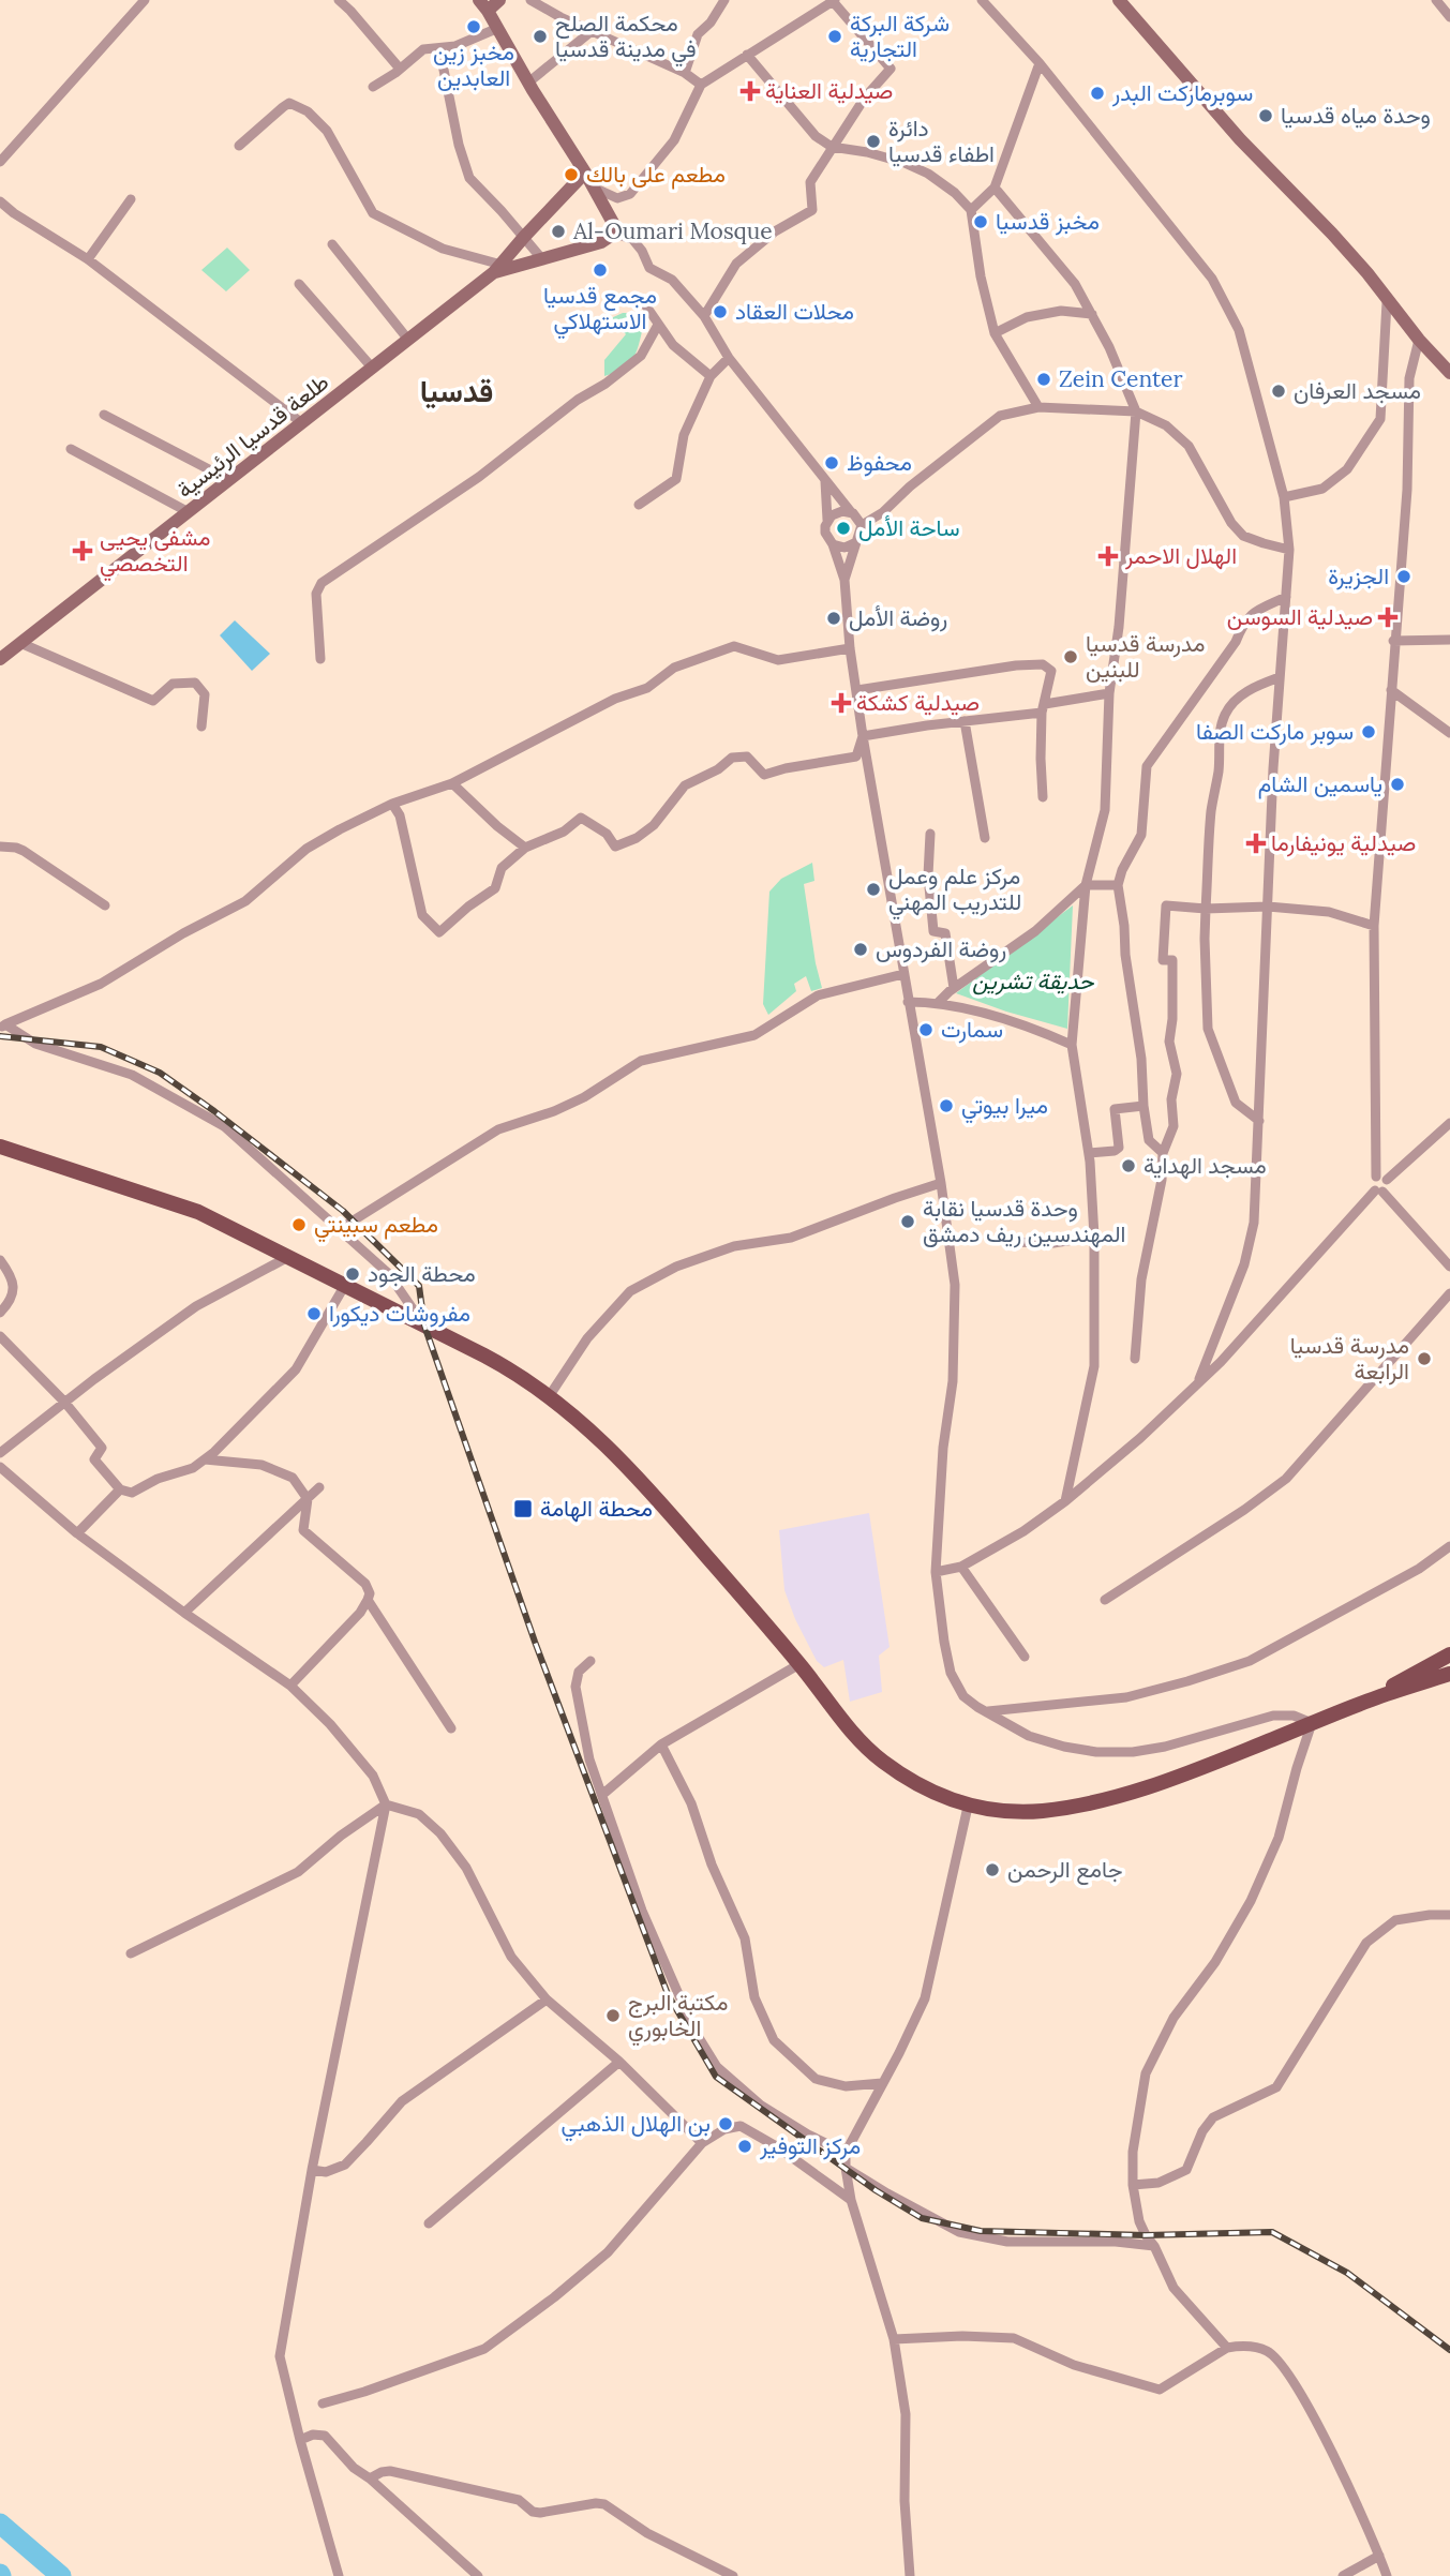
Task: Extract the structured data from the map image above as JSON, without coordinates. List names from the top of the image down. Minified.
{"streets":{"main road":["طلعة قدسيا الرئيسية"]},"districts":["قدسيا"],"parks":["حديقة تشرين"],"places":{"other":["مخبز زين العابدين","محكمة الصلح في مدينة قدسيا","شركة البركة التجارية","سوبرماركت البدر","وحدة مياه قدسيا","دائرة اطفاء قدسيا","مطعم على بالك","مخبز قدسيا","Al-Oumari Mosque","مجمع قدسيا الاستهلاكي","محلات العقاد","Zein Center","مسجد العرفان","محفوظ","ساحة الأمل","الجزيرة","روضة الأمل","مدرسة قدسيا للبنين","سوبر ماركت الصفا","ياسمين الشام","مركز علم وعمل للتدريب المهني","روضة الفردوس","سمارت","ميرا بيوتي","مسجد الهداية","وحدة قدسيا نقابة المهندسين ريف دمشق","مطعم سبينتي","محطة الجود","مفروشات ديكورا","مدرسة قدسيا الرابعة","جامع الرحمن","مكتبة البرج الخابوري","بن الهلال الذهبي","مركز التوفير"],"health":["صيدلية العناية","مشفى يحيى التخصصي","الهلال الاحمر","صيدلية السوسن","صيدلية كشكة","صيدلية يونيفارما"],"transit":["محطة الهامة"]}}
